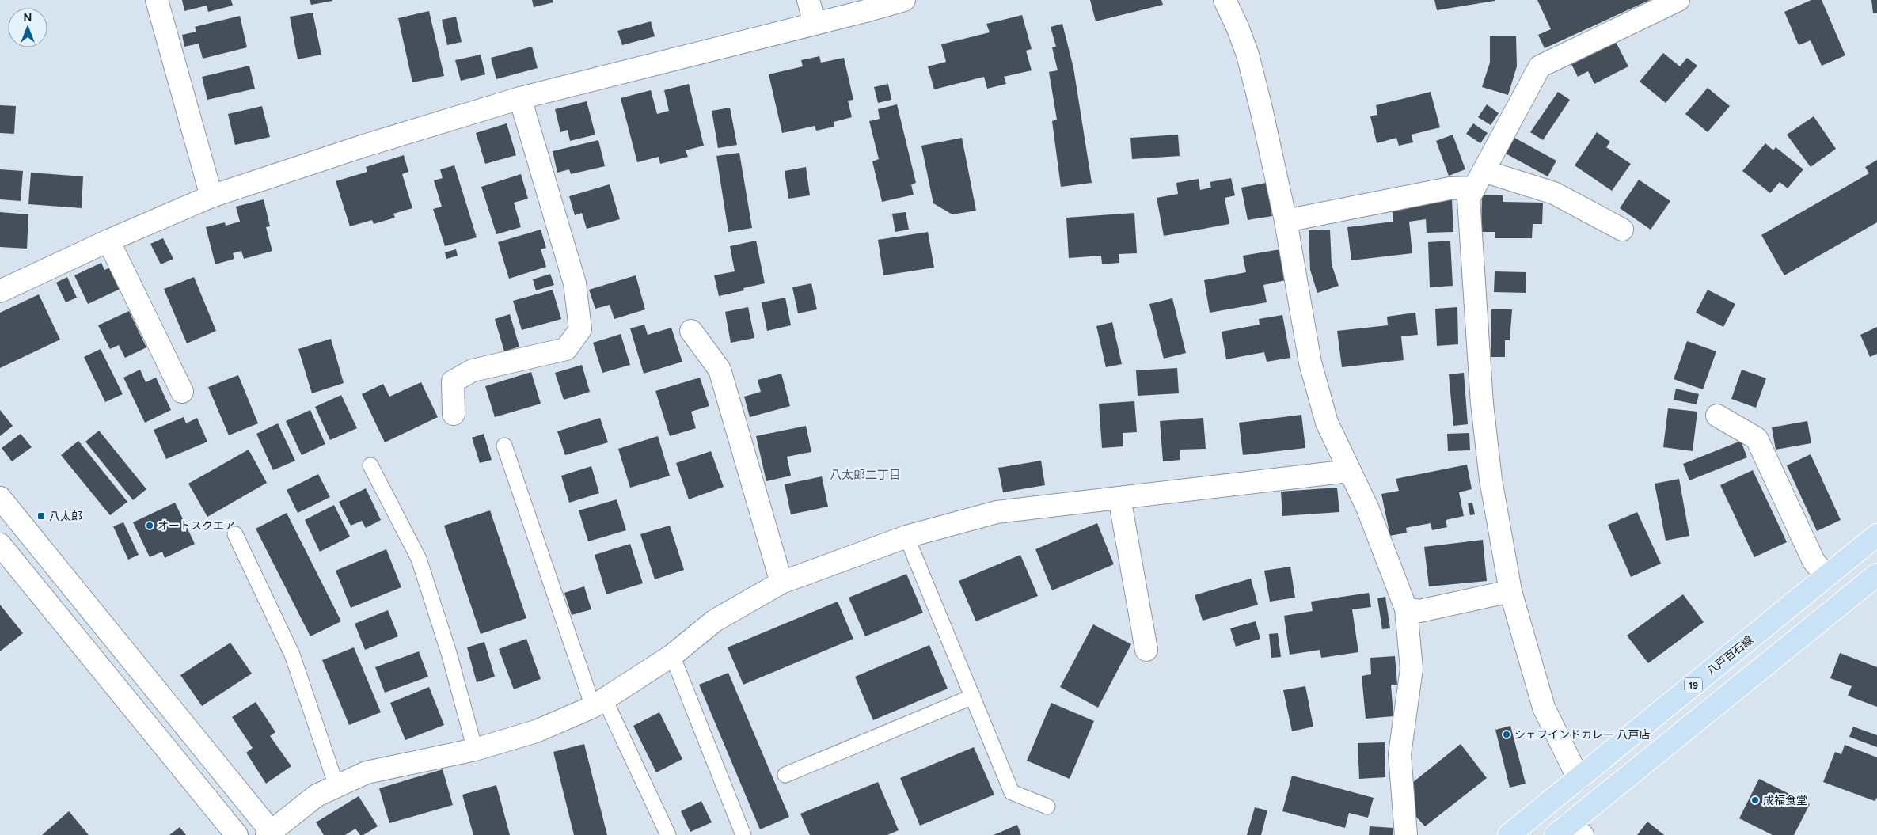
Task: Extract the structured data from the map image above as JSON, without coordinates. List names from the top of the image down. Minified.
{"streets":{"main road":["八戸百石線","19"]},"districts":["八太郎二丁目"],"places":{"transit":["八太郎"],"other":["オートスクエア","シェフインドカレー 八戸店","成福食堂"]},"north":"top"}
